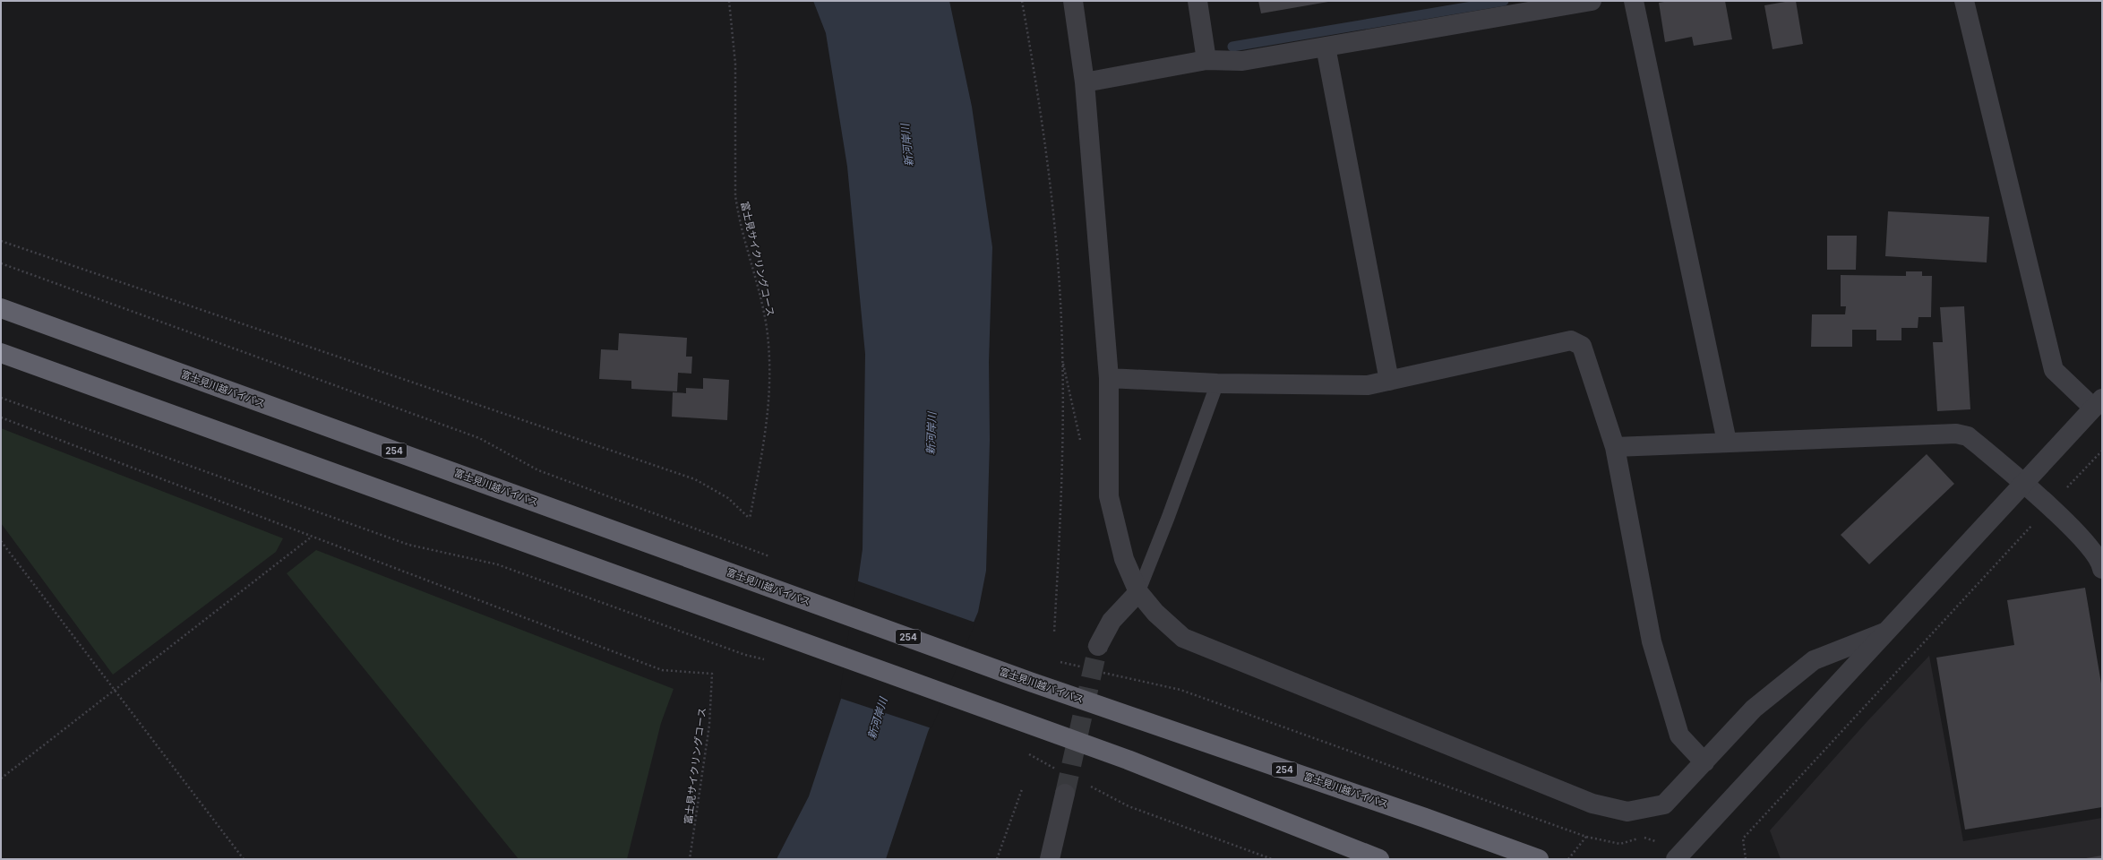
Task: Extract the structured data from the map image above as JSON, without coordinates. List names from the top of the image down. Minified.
{"streets":{"highway":["富士見川越バイパス","254"],"path":["富士見サイクリングコース"]},"water":["新河岸川"]}
